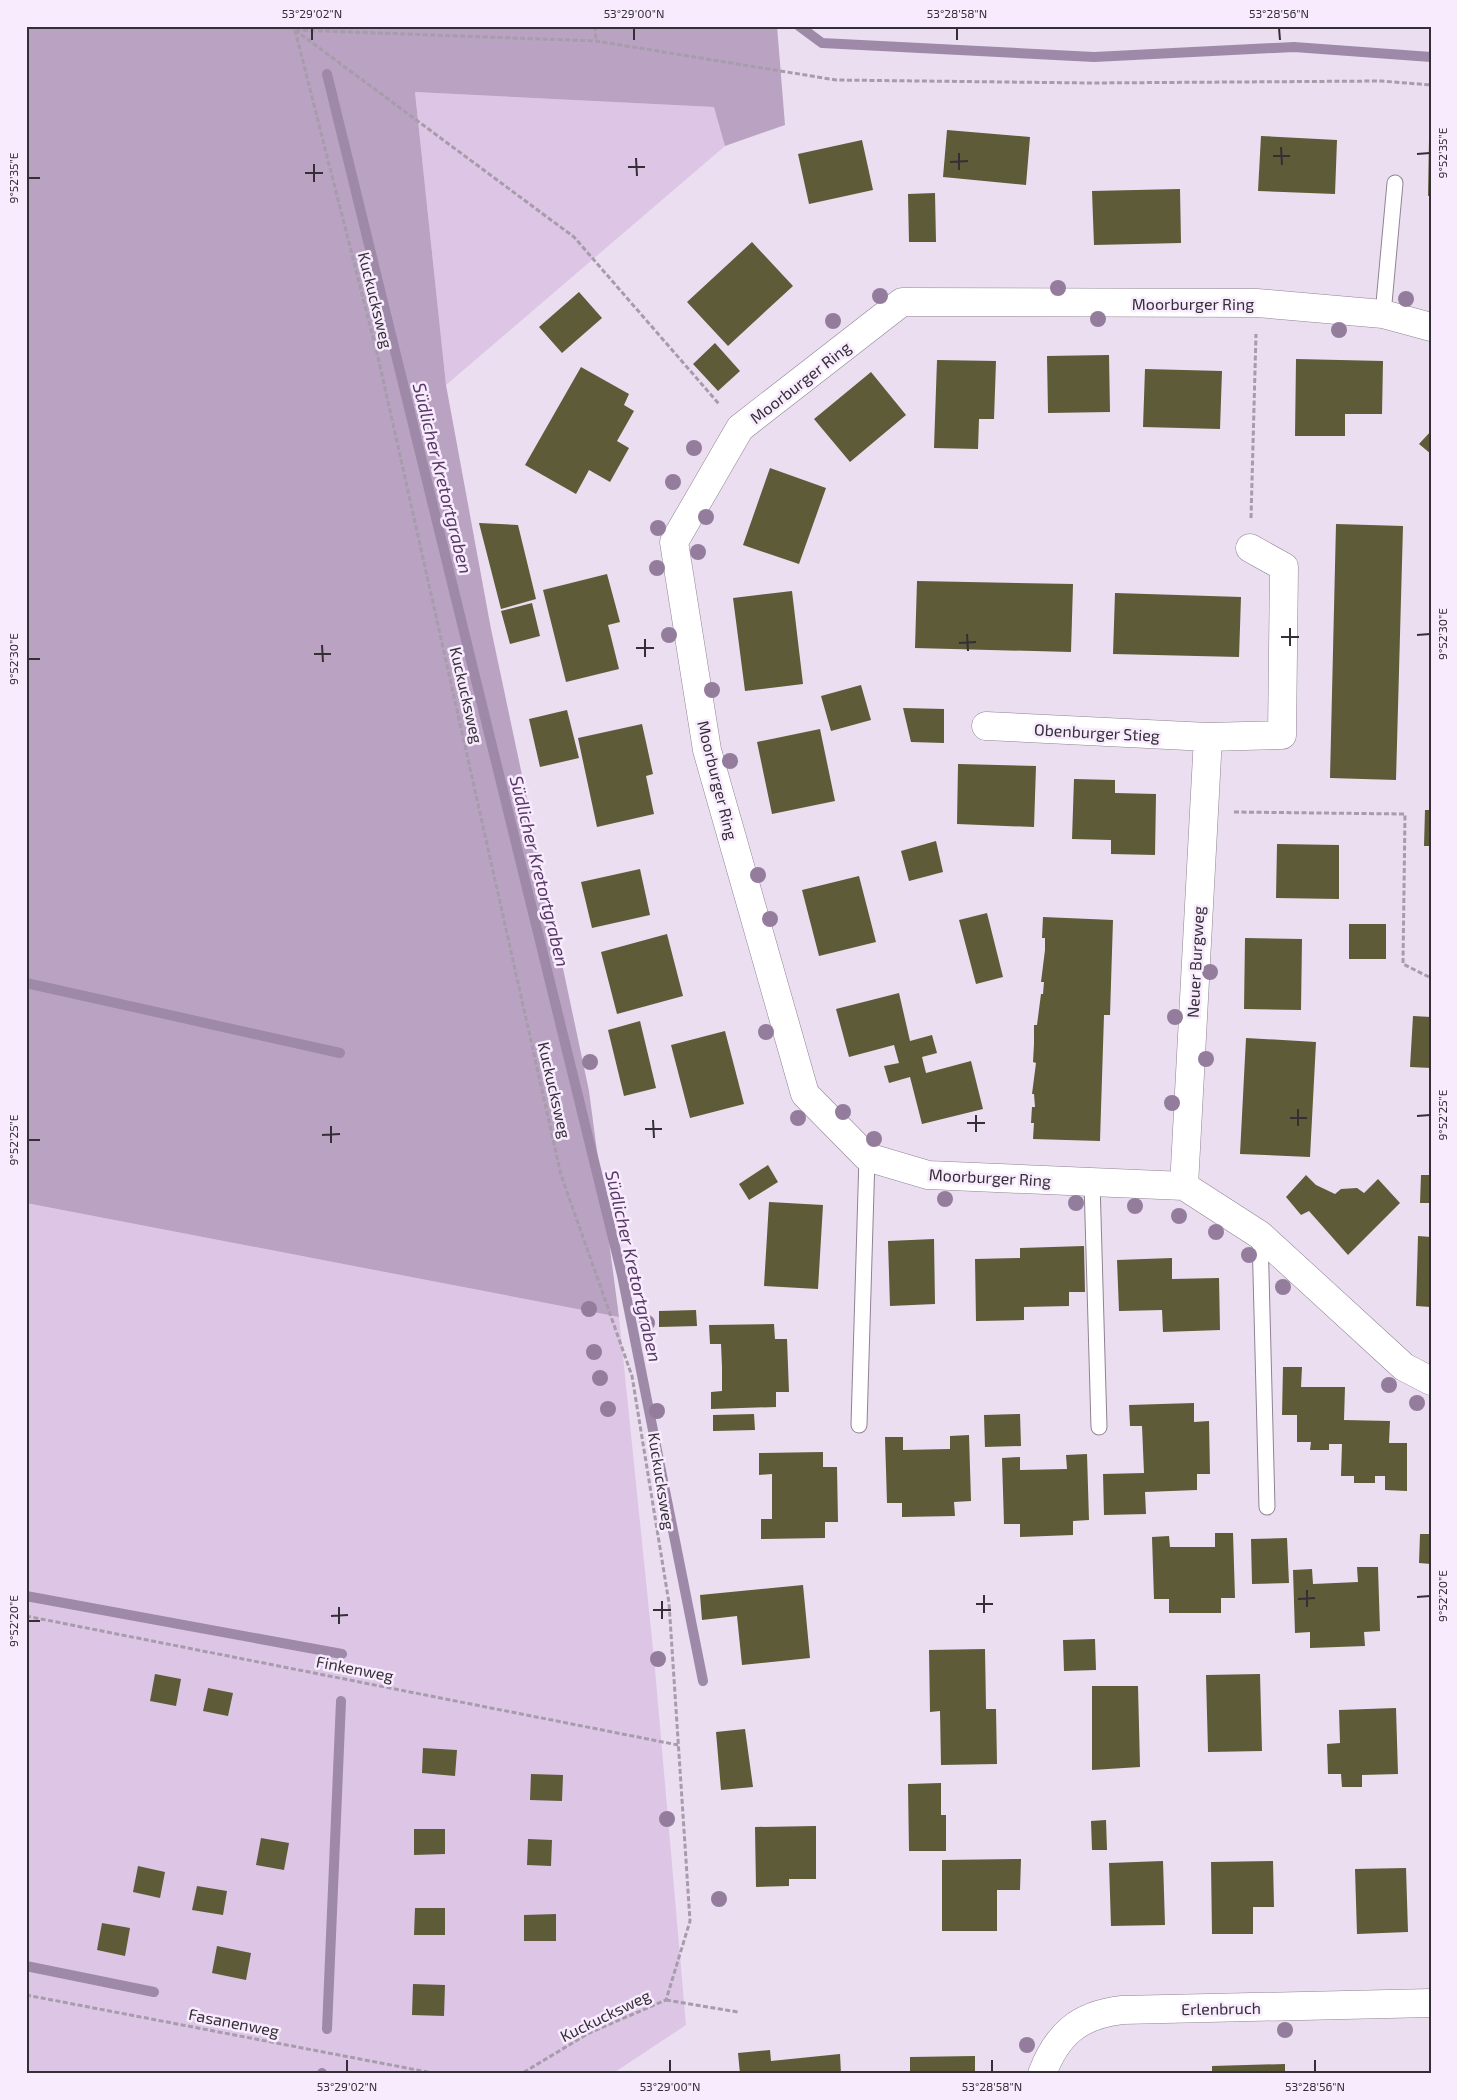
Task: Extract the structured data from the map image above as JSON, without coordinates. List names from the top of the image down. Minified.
{"streets":{"street":["Moorburger Ring","Obenburger Stieg","Neuer Burgweg","Erlenbruch"],"path":["Kuckucksweg","Finkenweg","Fasanenweg"]},"crossings":[["Kuckucksweg","Finkenweg"],["Moorburger Ring","Neuer Burgweg"],["Obenburger Stieg","Neuer Burgweg"]],"water":["Südlicher Kretortgraben"],"coordinates":["53°29'02\"N","53°29'00\"N","53°28'58\"N","53°28'56\"N","9°52'35\"E","9°52'30\"E","9°52'25\"E","9°52'20\"E"]}
